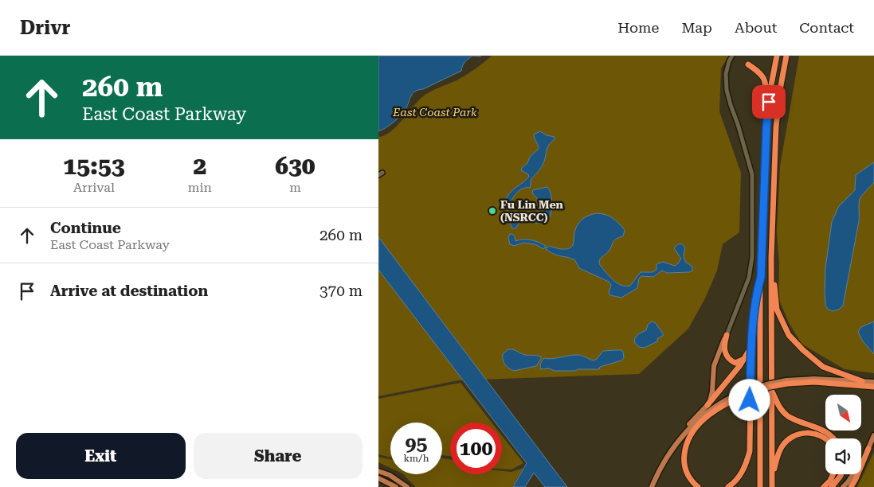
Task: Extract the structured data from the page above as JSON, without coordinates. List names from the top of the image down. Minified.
{"parks":["East Coast Park"],"places":["Fu Lin Men (NSRCC)"],"north":"bottom right","page":{"header":"Drivr","nav":["Home","Map","About","Contact"],"turn":["260 m","East Coast Parkway"],"eta":["15:53","Arrival","2","min","630","m"],"list":[{"name":"Continue","note":"East Coast Parkway","value":"260 m"},{"name":"Arrive at destination","value":"370 m"}],"speed":"95 km/h","limit":"100","buttons":["Exit","Share"]}}
